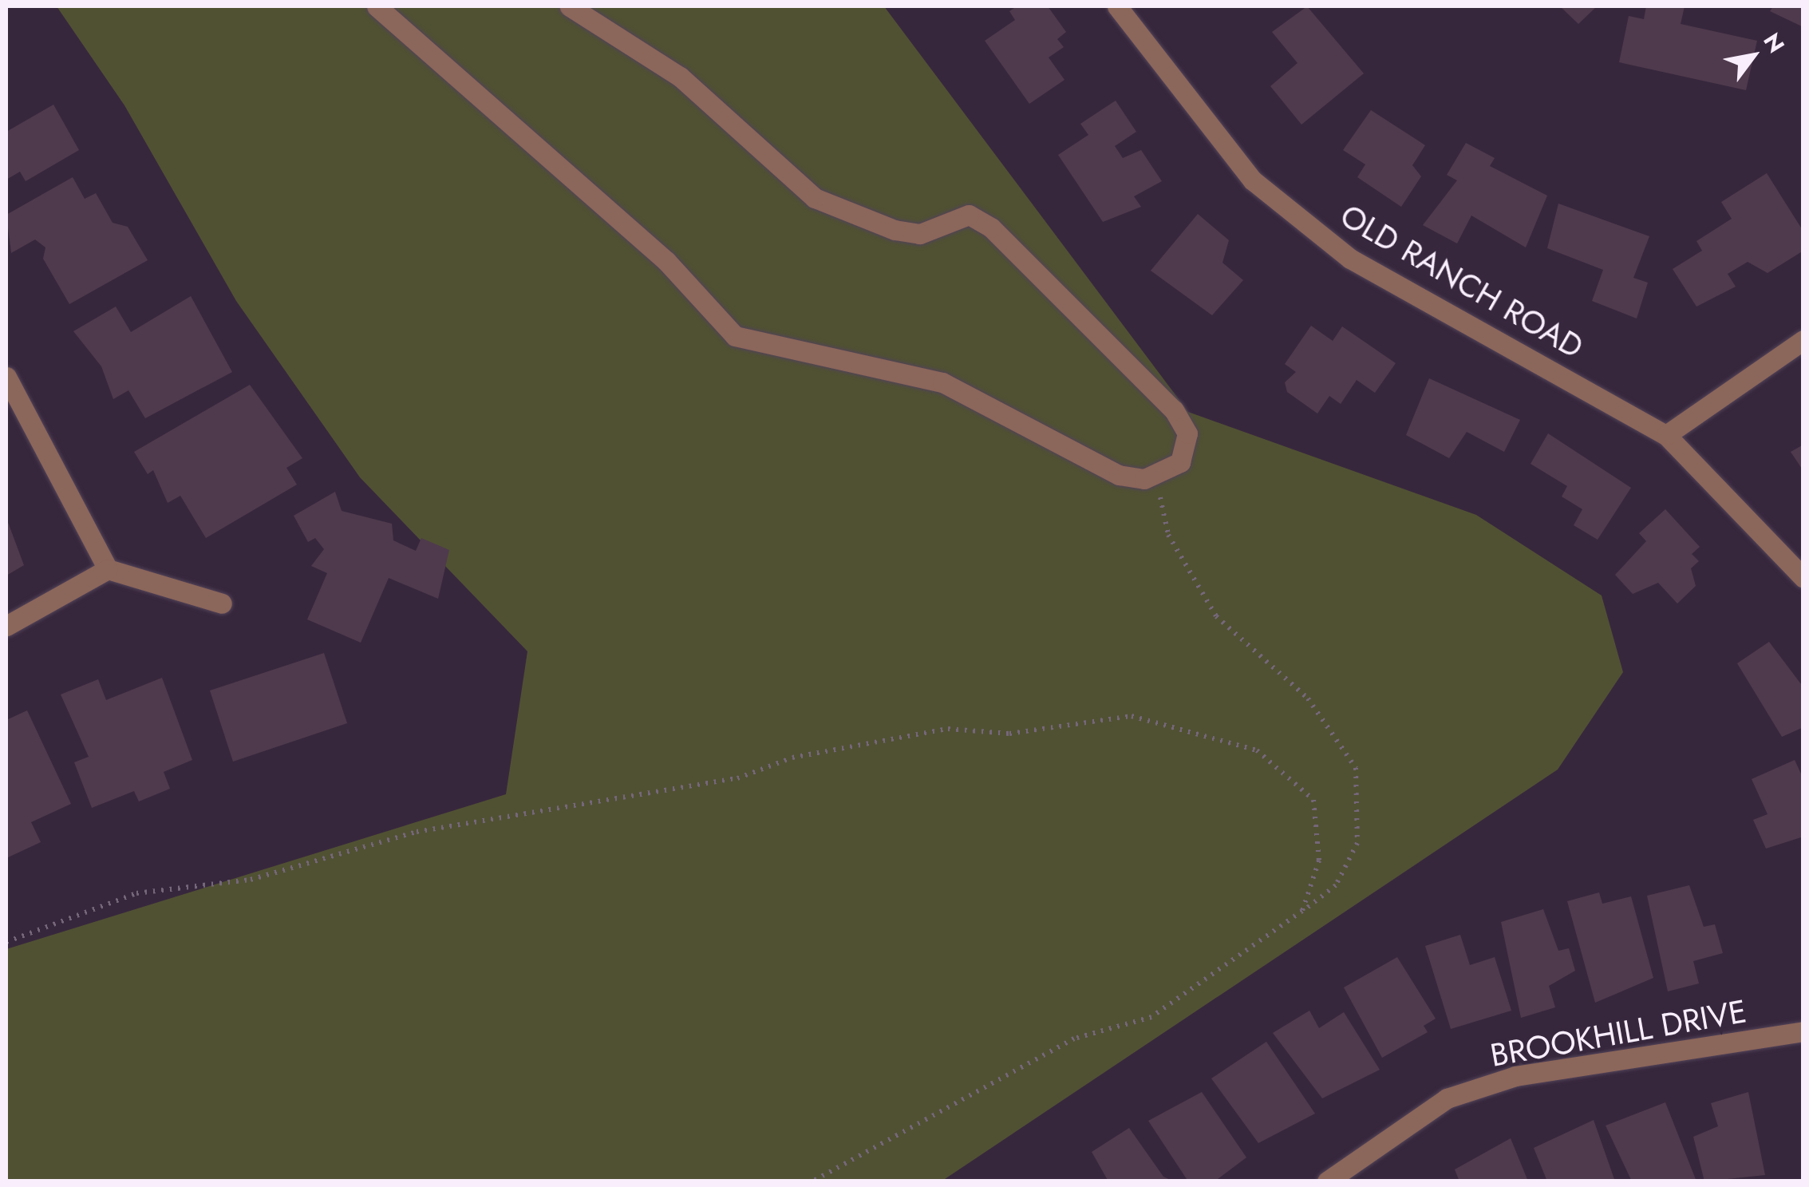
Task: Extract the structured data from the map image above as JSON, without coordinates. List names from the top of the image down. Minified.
{"streets":{"street":["OLD RANCH ROAD","BROOKHILL DRIVE"]},"north":"top right"}
